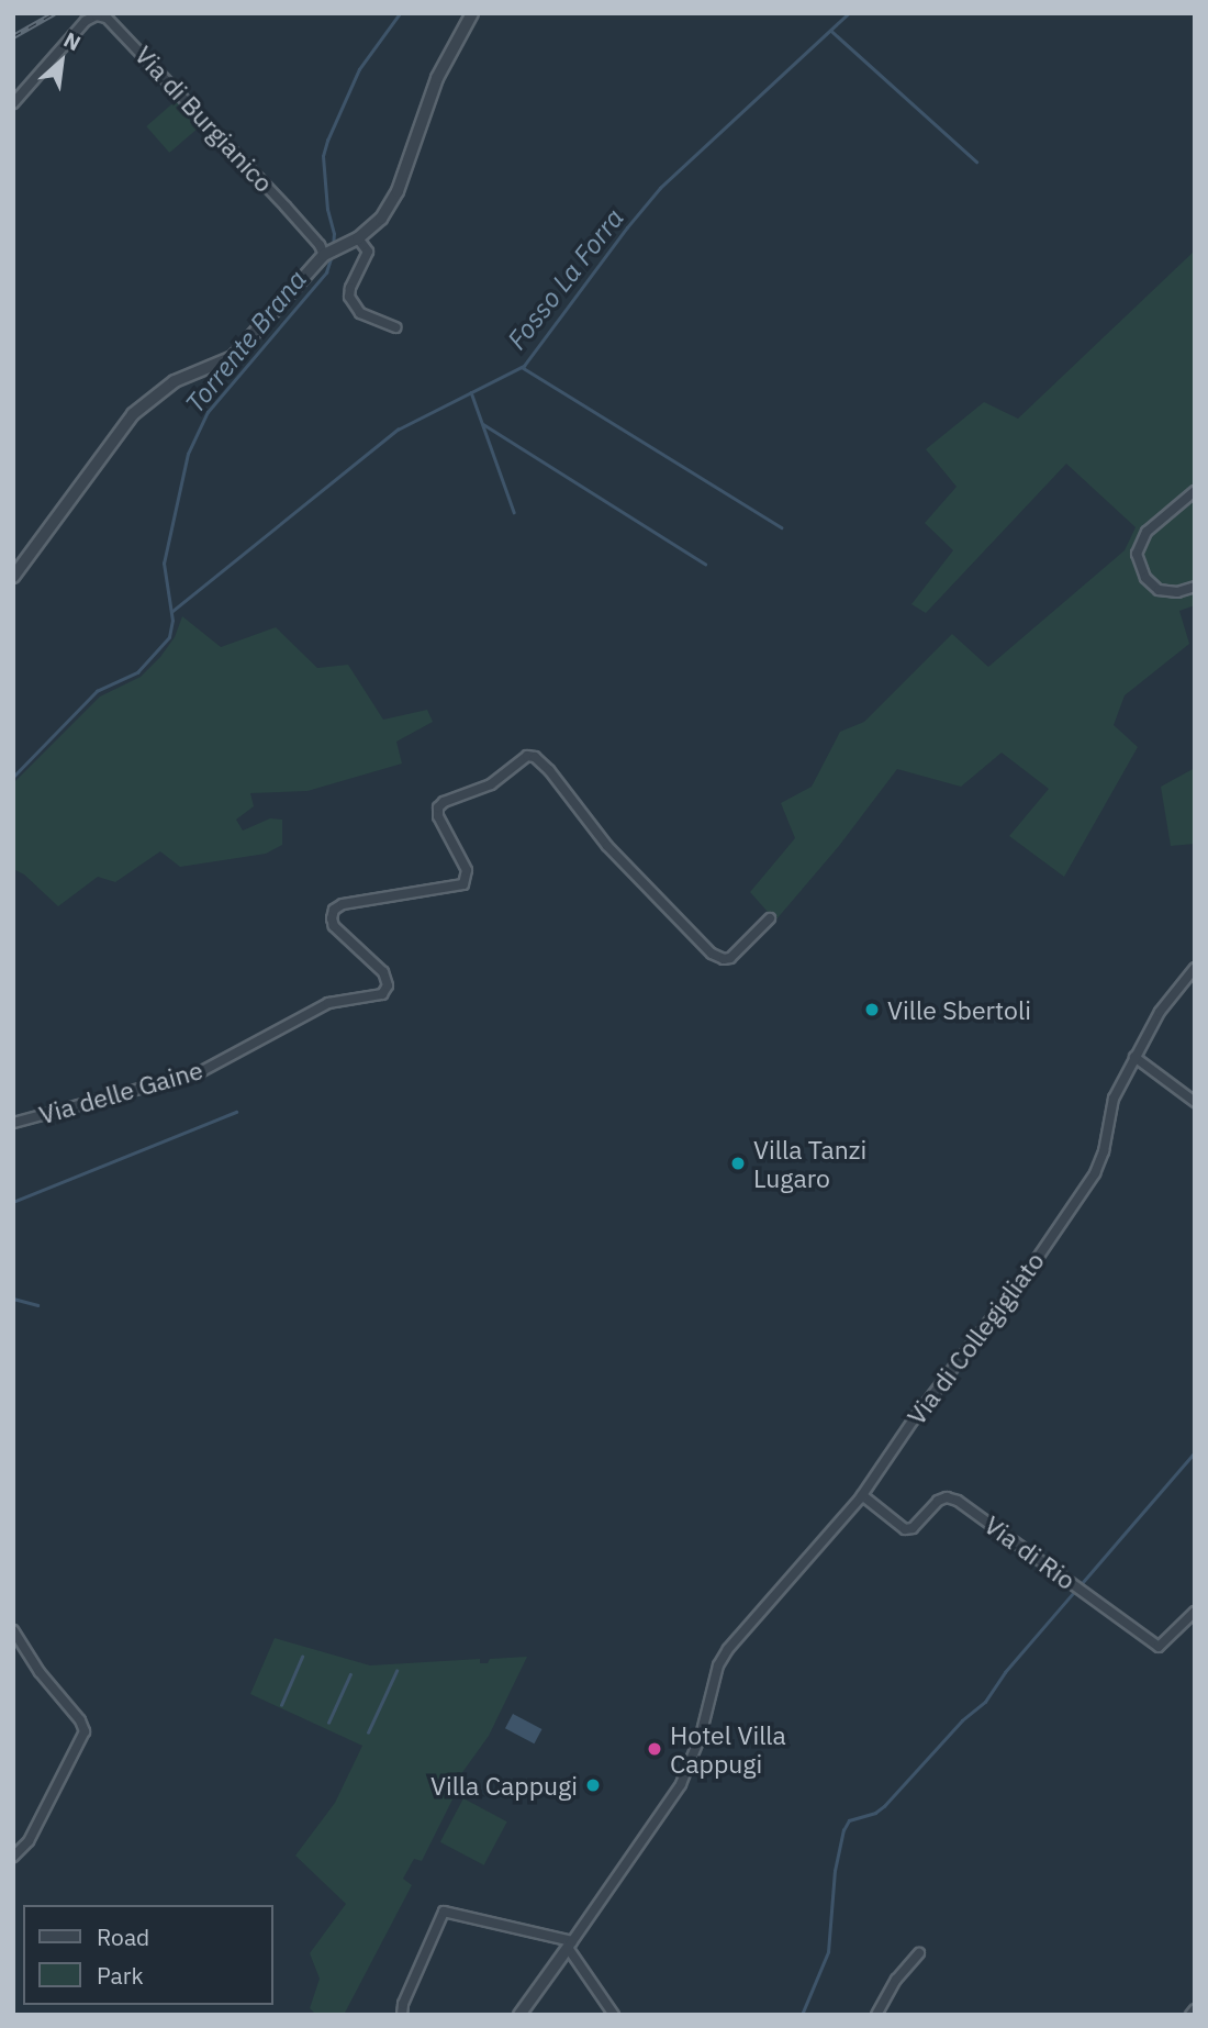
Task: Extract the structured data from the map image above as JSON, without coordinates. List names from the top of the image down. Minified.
{"streets":{"street":["Via di Burgianico","Via delle Gaine","Via di Collegigliato","Via di Rio"]},"crossings":[["Via di Collegigliato","Via di Rio"]],"water":["Fosso La Forra","Torrente Brana"],"places":["Ville Sbertoli","Villa Tanzi Lugaro","Hotel Villa Cappugi","Villa Cappugi"],"legend":["Road","Park"],"north":"top right"}
